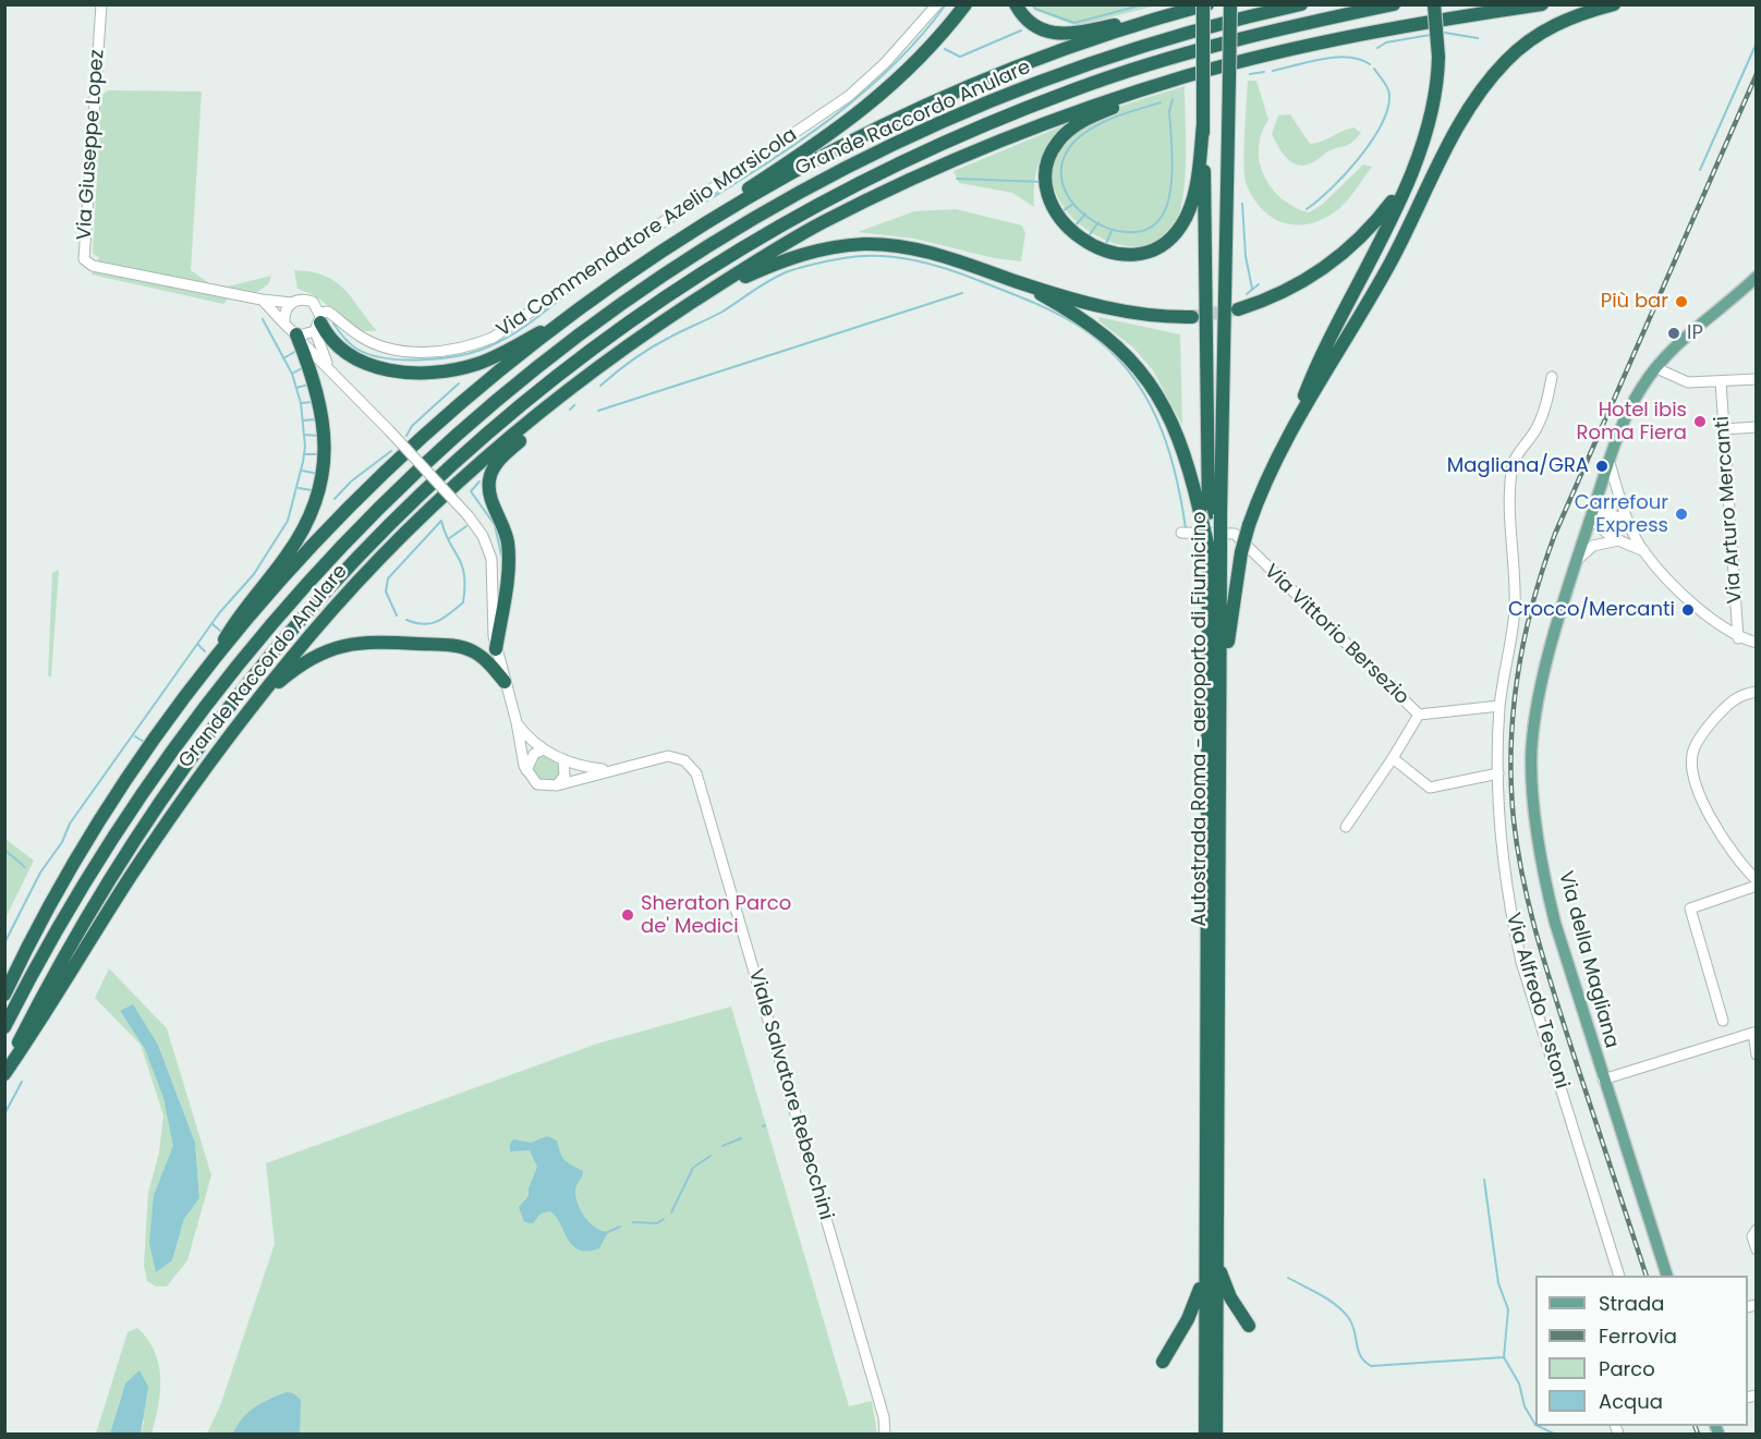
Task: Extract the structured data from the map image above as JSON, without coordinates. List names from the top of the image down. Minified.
{"streets":{"highway":["Grande Raccordo Anulare","Autostrada Roma - aeroporto di Fiumicino"],"main road":["Via della Magliana"],"street":["Via Giuseppe Lopez","Via Commendatore Azelio Marsicola","Via Arturo Mercanti","Via Vittorio Bersezio","Via Alfredo Testoni","Viale Salvatore Rebecchini"]},"crossings":[["Grande Raccordo Anulare","Autostrada Roma - aeroporto di Fiumicino"],["Via Giuseppe Lopez","Via Commendatore Azelio Marsicola"],["Via Giuseppe Lopez","Viale Salvatore Rebecchini"],["Via Commendatore Azelio Marsicola","Viale Salvatore Rebecchini"],["Via Vittorio Bersezio","Via Alfredo Testoni"]],"places":["Più bar","IP","Hotel ibis Roma Fiera","Magliana/GRA","Carrefour Express","Crocco/Mercanti","Sheraton Parco de' Medici"],"legend":["Strada","Ferrovia","Parco","Acqua"]}
